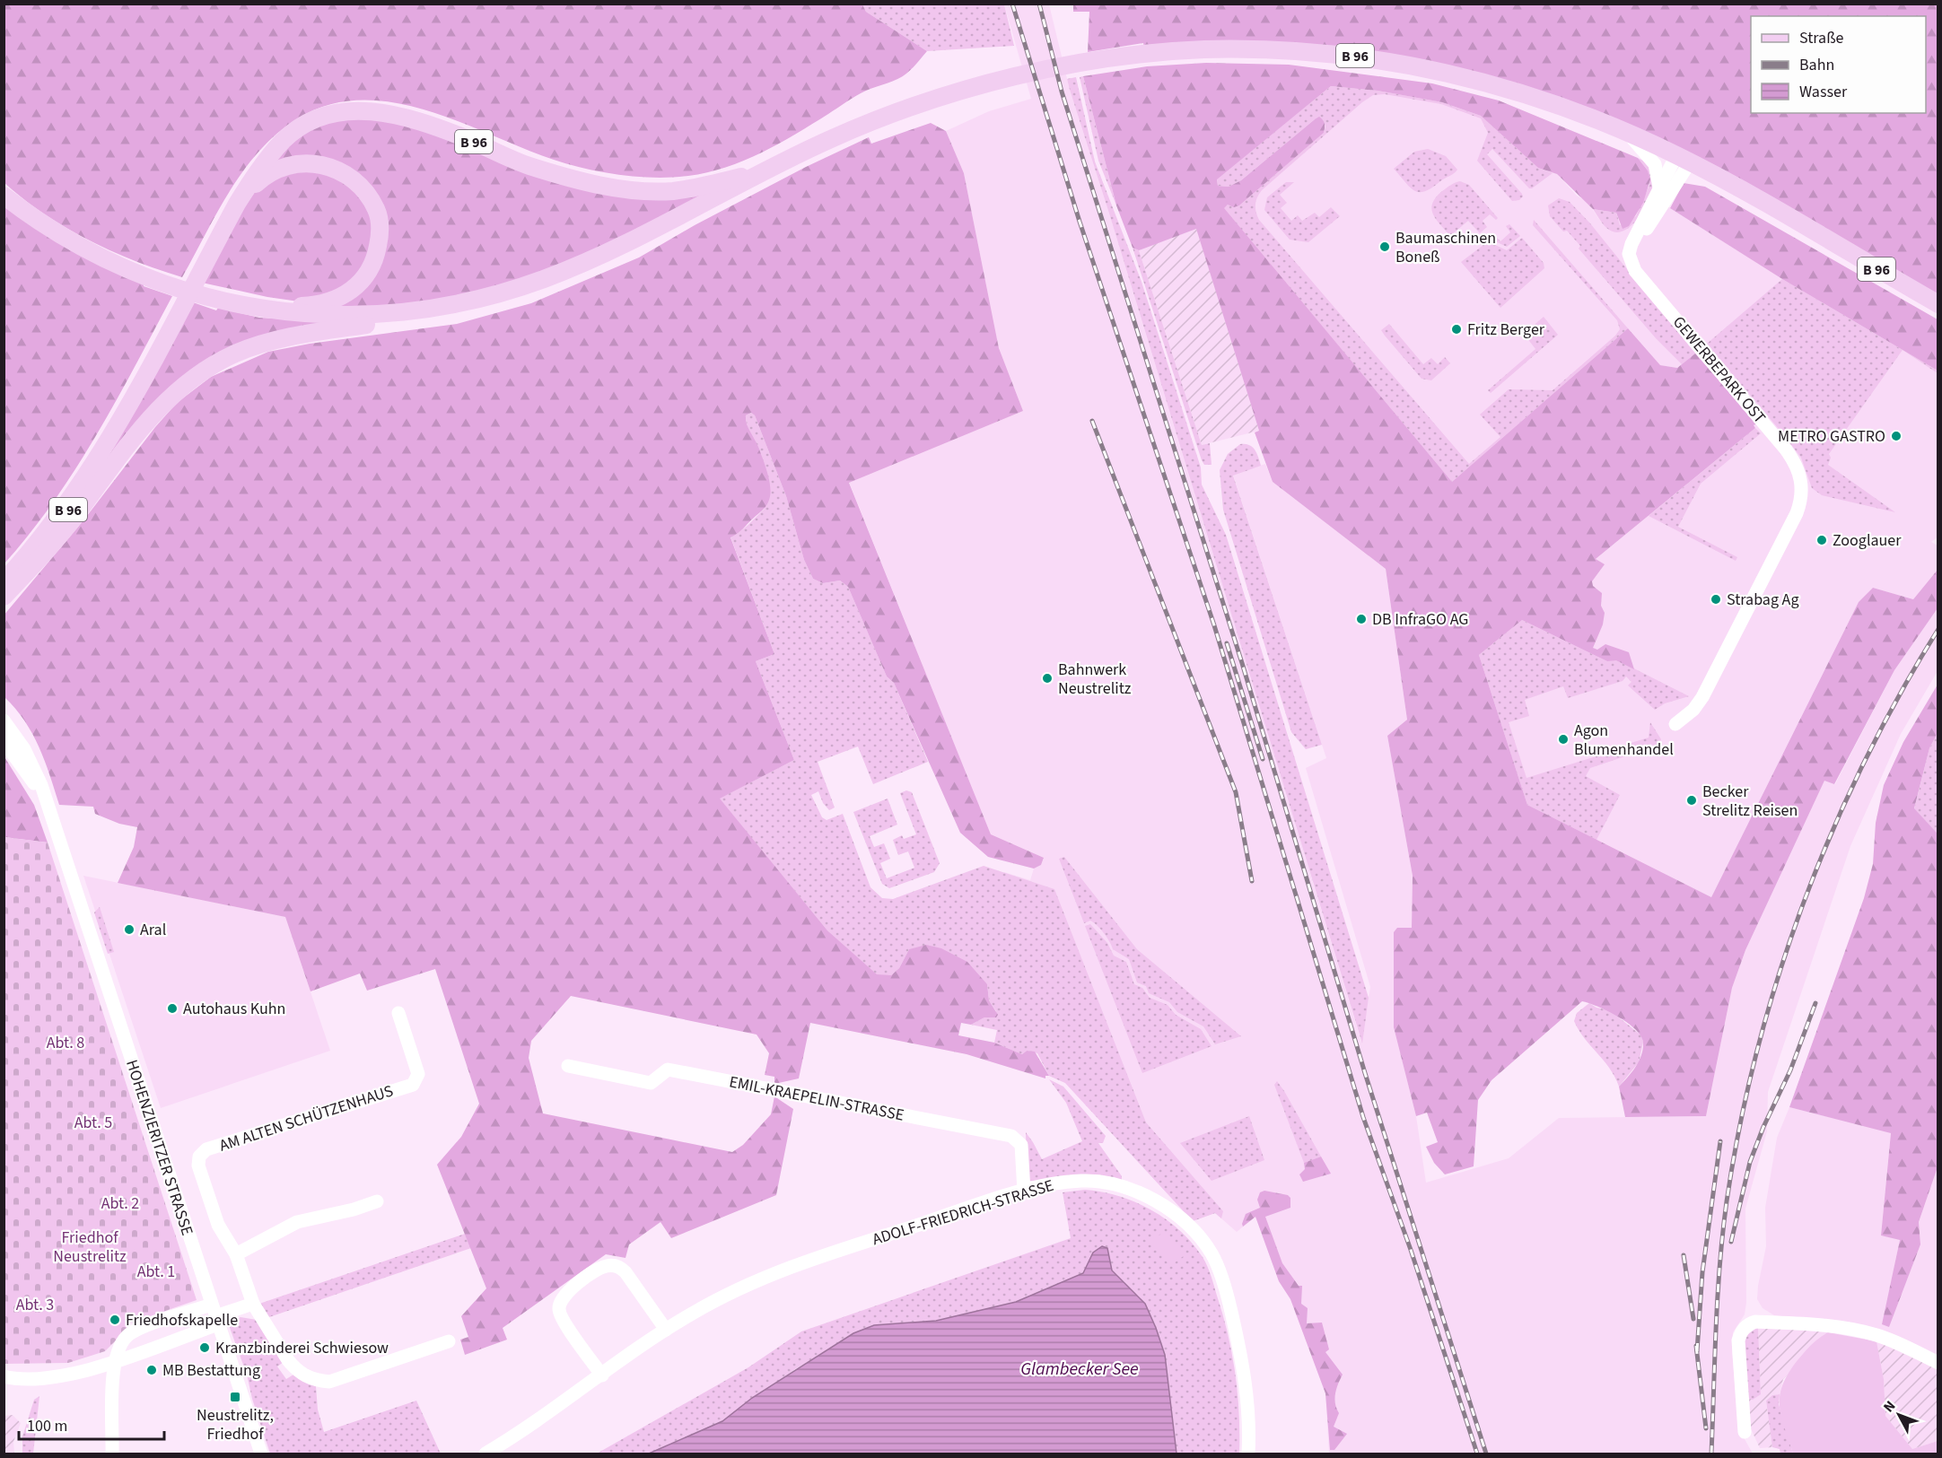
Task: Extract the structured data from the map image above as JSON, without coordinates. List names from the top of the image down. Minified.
{"streets":{"main road":["B 96"],"street":["GEWERBEPARK OST","EMIL-KRAEPELIN-STRASSE","AM ALTEN SCHÜTZENHAUS","HOHENZIERITZER STRASSE","ADOLF-FRIEDRICH-STRASSE"]},"crossings":[["EMIL-KRAEPELIN-STRASSE","ADOLF-FRIEDRICH-STRASSE"]],"water":["Glambecker See"],"parks":["Abt. 8","Abt. 5","Abt. 2","Friedhof Neustrelitz","Abt. 1","Abt. 3"],"places":{"other":["Baumaschinen Boneß","Fritz Berger","METRO GASTRO","Zooglauer","Strabag Ag","DB InfraGO AG","Bahnwerk Neustrelitz","Agon Blumenhandel","Becker Strelitz Reisen","Aral","Autohaus Kuhn","Friedhofskapelle","Kranzbinderei Schwiesow","MB Bestattung"],"transit":["Neustrelitz, Friedhof"]},"legend":["Straße","Bahn","Wasser"],"scale_bar":"100 m","north":"top left"}
